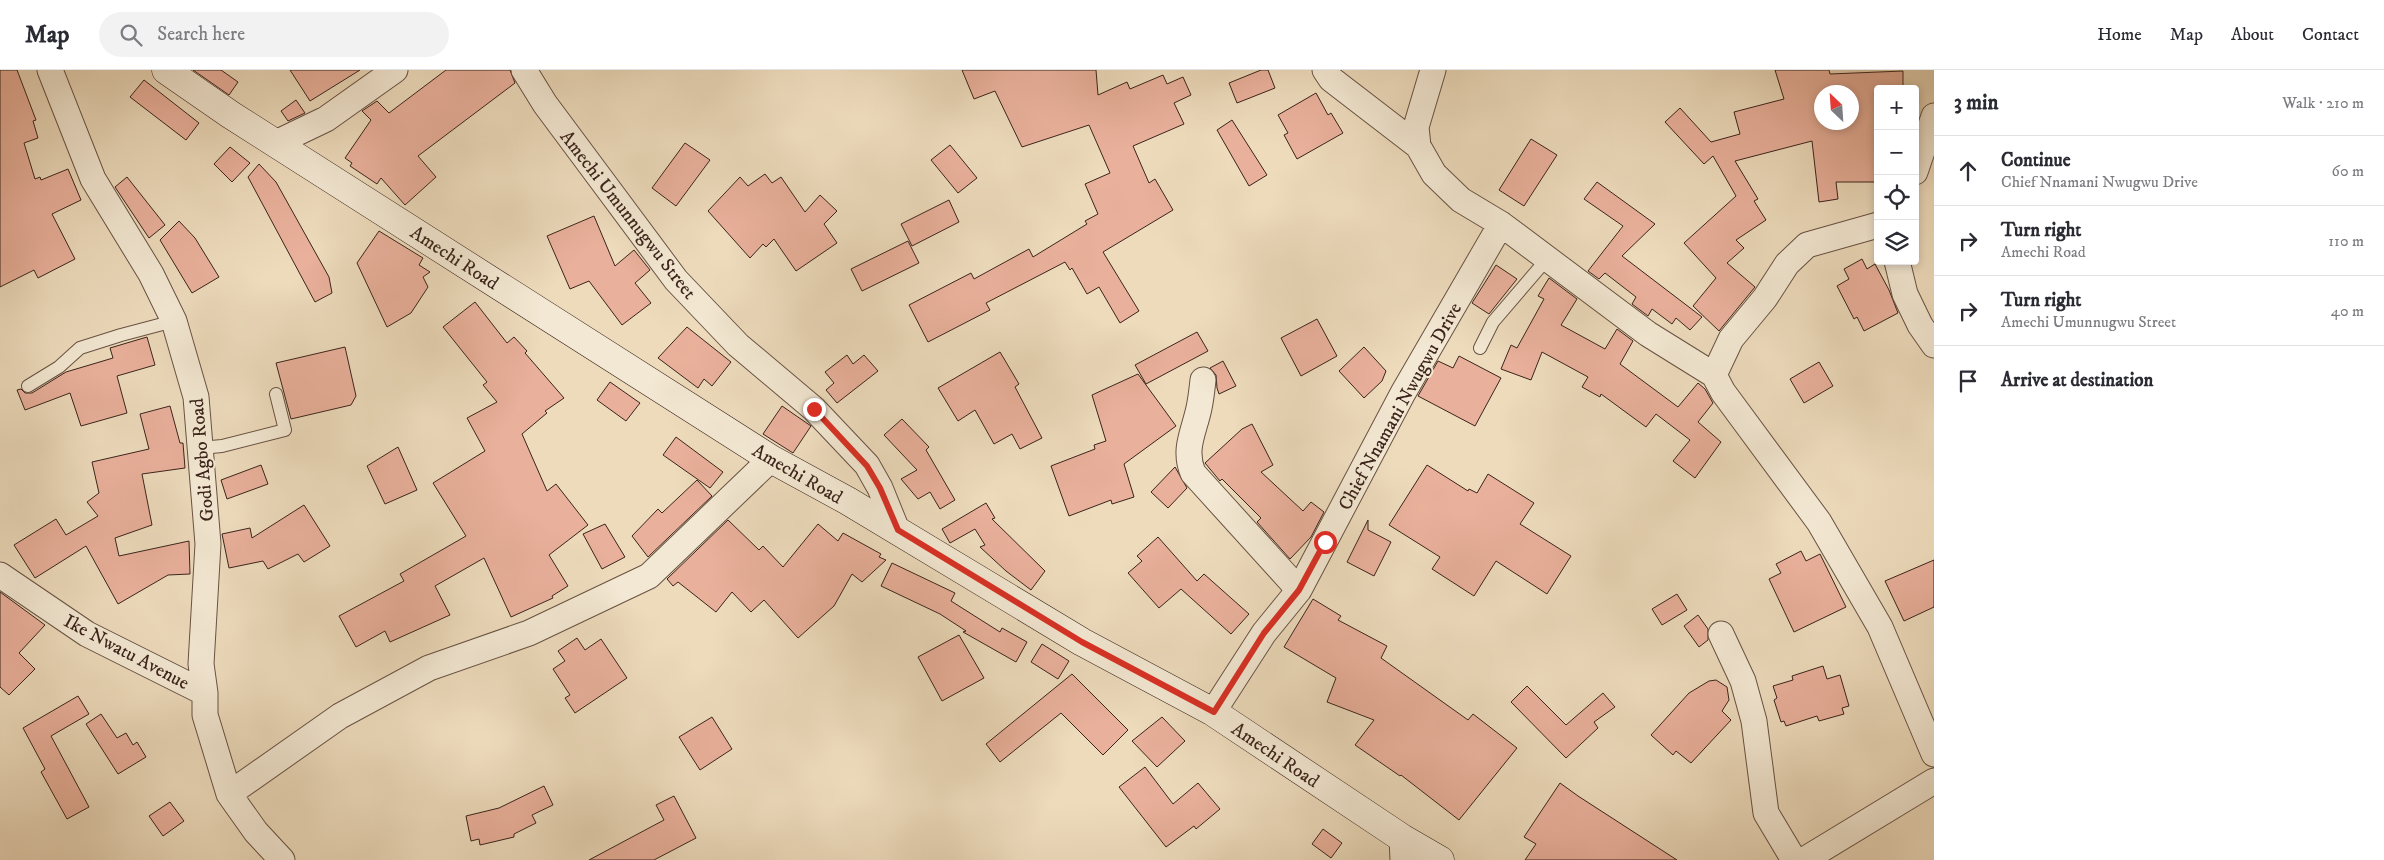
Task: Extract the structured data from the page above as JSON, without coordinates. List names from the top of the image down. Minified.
{"streets":{"main road":["Amechi Road"],"street":["Amechi Umunnugwu Street","Chief Nnamani Nwugwu Drive","Godi Agbo Road","Ike Nwatu Avenue"]},"crossings":[["Amechi Umunnugwu Street","Amechi Road"],["Amechi Road","Chief Nnamani Nwugwu Drive"],["Godi Agbo Road","Ike Nwatu Avenue"]],"north":"top left","page":{"header":"Map","search":"Search here","nav":["Home","Map","About","Contact"],"heading":["3 min","Walk · 210 m"],"map_buttons":["+","−"],"list":[["Continue","Chief Nnamani Nwugwu Drive","60 m"],["Turn right","Amechi Road","110 m"],["Turn right","Amechi Umunnugwu Street","40 m"],"Arrive at destination"]}}
